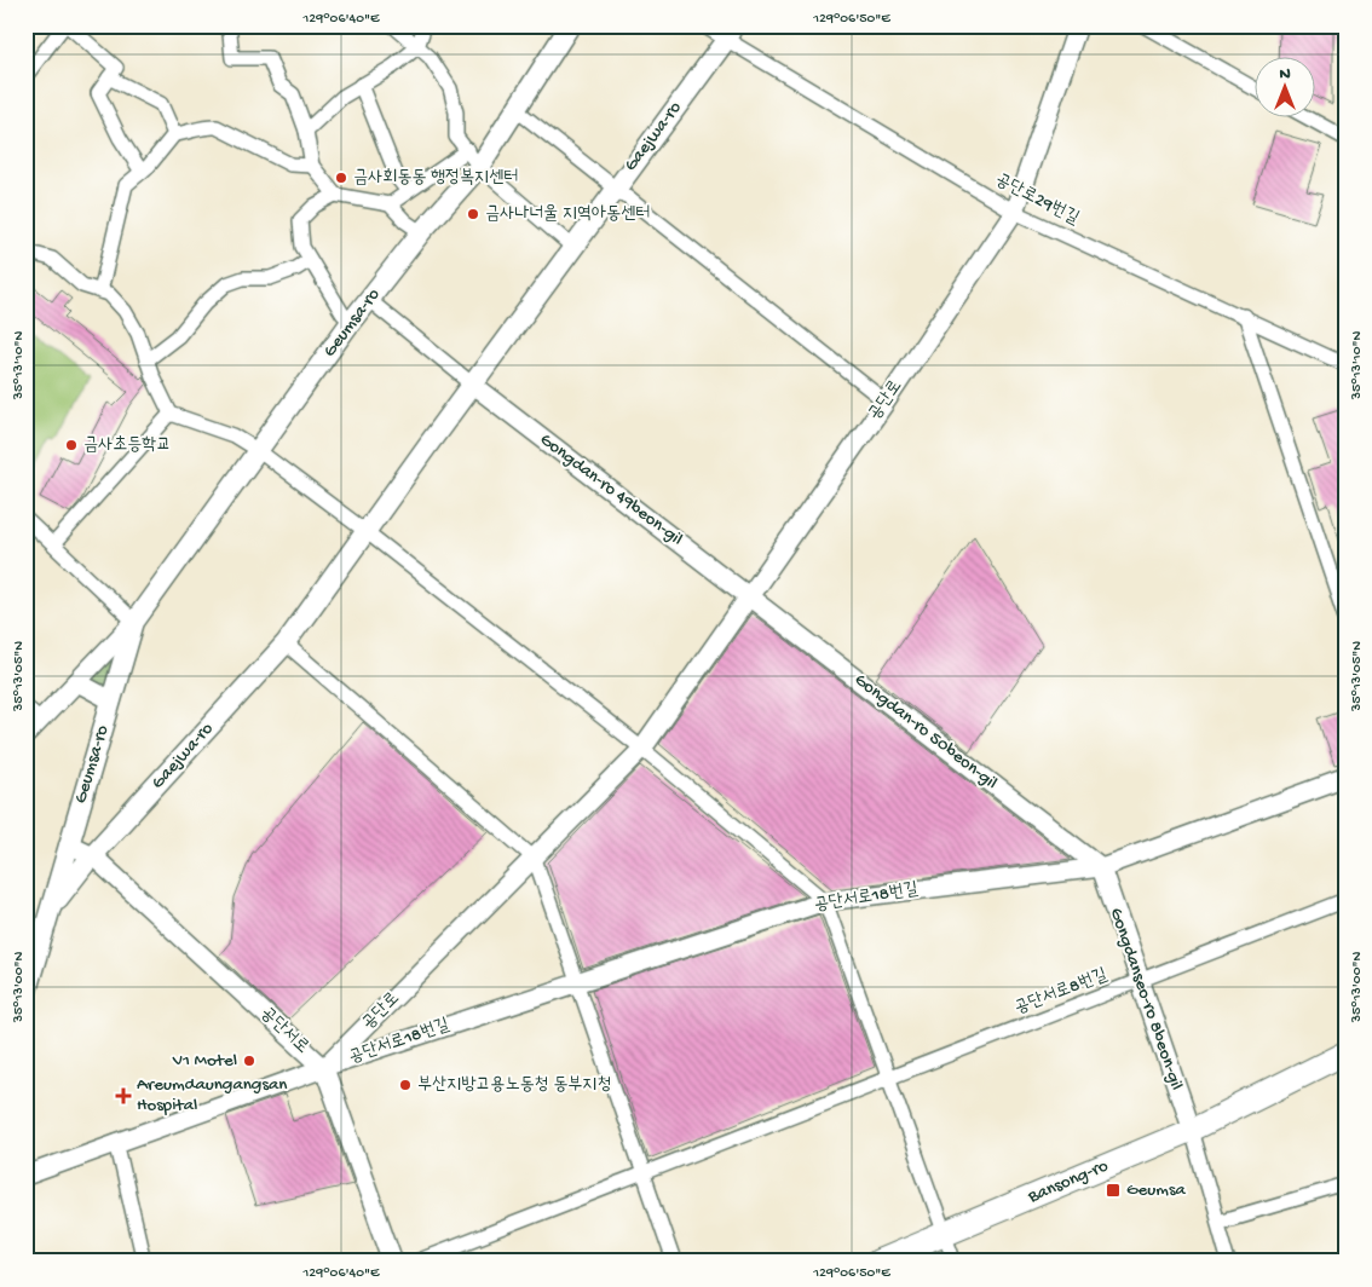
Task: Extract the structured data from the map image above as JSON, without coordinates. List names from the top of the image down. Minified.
{"streets":{"main road":["Gaejwa-ro","Geumsa-ro","Bansong-ro"],"street":["공단로29번길","공단로","Gongdan-ro 49beon-gil","Gongdan-ro 50beon-gil","공단서로18번길","공단서로8번길","Gongdanseo-ro 8beon-gil","공단서로"]},"crossings":[["Gaejwa-ro","공단로29번길"],["Gaejwa-ro","Geumsa-ro"],["Gaejwa-ro","Gongdan-ro 49beon-gil"],["Gaejwa-ro","공단서로"],["공단로29번길","공단로"],["Geumsa-ro","공단서로"],["공단로","Gongdan-ro 49beon-gil"],["공단로","Gongdan-ro 50beon-gil"],["공단로","공단서로18번길"],["공단로","공단서로"],["Gongdan-ro 49beon-gil","Gongdan-ro 50beon-gil"],["Gongdan-ro 50beon-gil","공단서로18번길"],["Gongdan-ro 50beon-gil","Gongdanseo-ro 8beon-gil"],["공단서로18번길","Gongdanseo-ro 8beon-gil"],["공단서로18번길","공단서로"],["공단서로8번길","Gongdanseo-ro 8beon-gil"],["Gongdanseo-ro 8beon-gil","Bansong-ro"]],"places":{"other":["금사회동동 행정복지센터","금사나너울 지역아동센터","금사초등학교","V1 Motel","부산지방고용노동청 동부지청"],"health":["Areumdaungangsan Hospital"],"transit":["Geumsa"]},"north":"top","coordinates":["129°06'40\"E","129°06'50\"E","35°13'10\"N","35°13'05\"N","35°13'00\"N"]}
